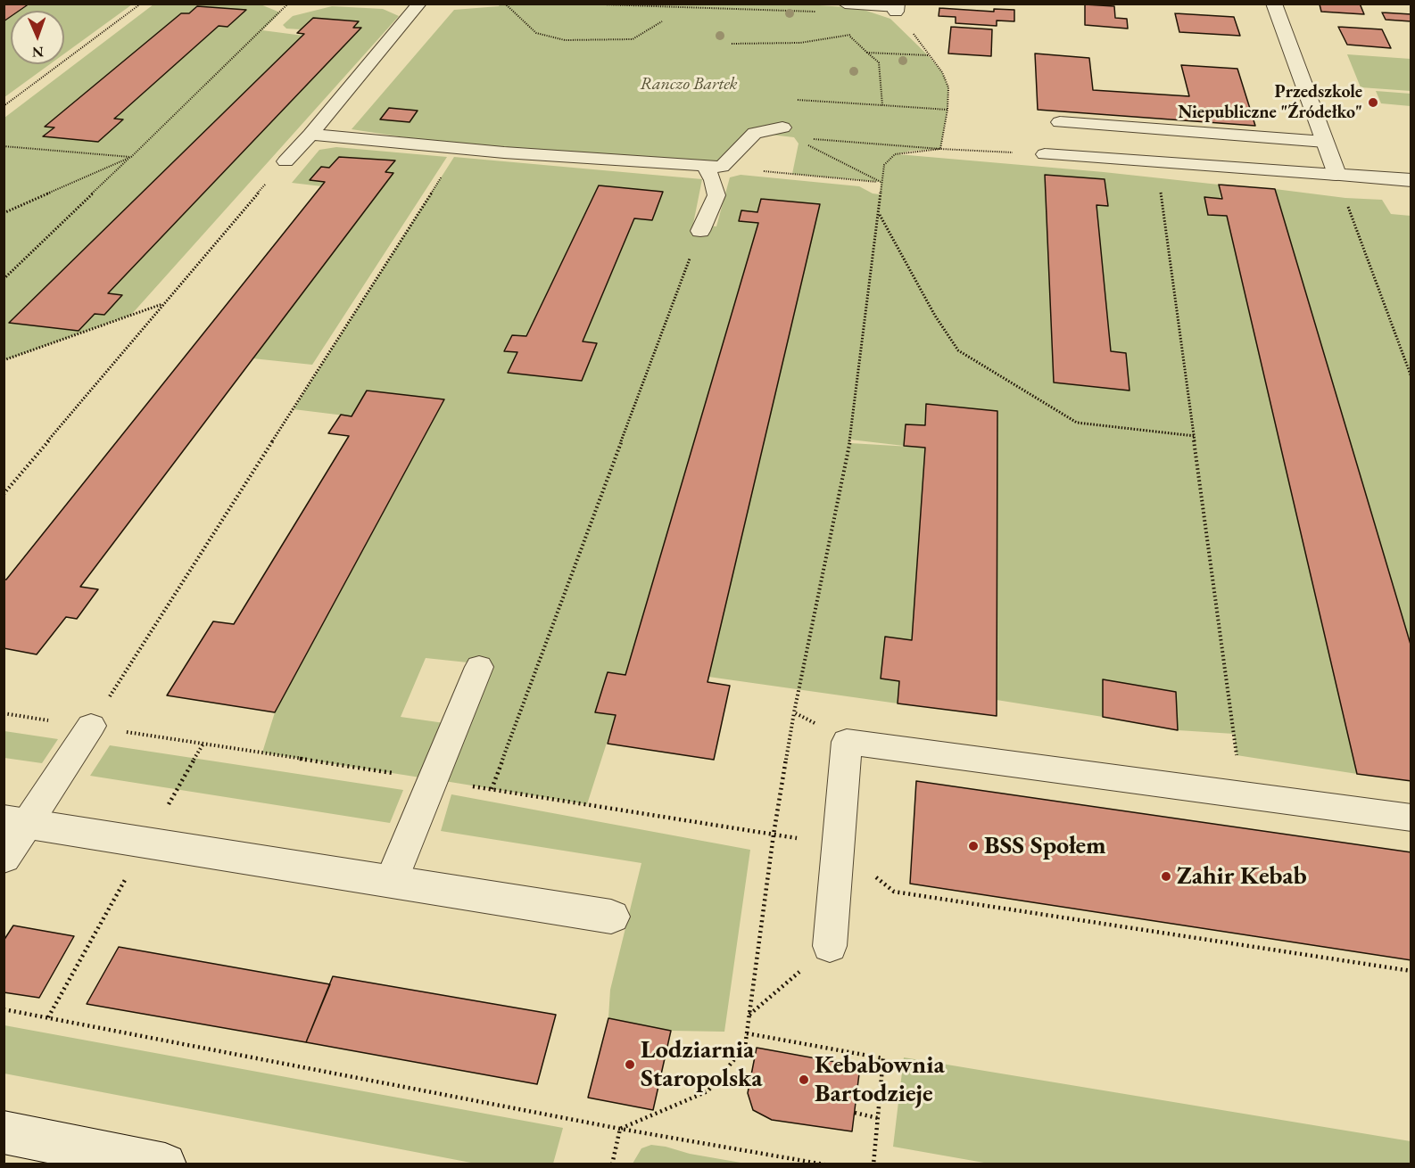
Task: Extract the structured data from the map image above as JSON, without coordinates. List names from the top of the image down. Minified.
{"parks":["Ranczo Bartek"],"places":["Przedszkole Niepubliczne \"Źródełko\"","BSS Społem","Zahir Kebab","Lodziarnia Staropolska","Kebabownia Bartodzieje"],"north":"bottom"}
